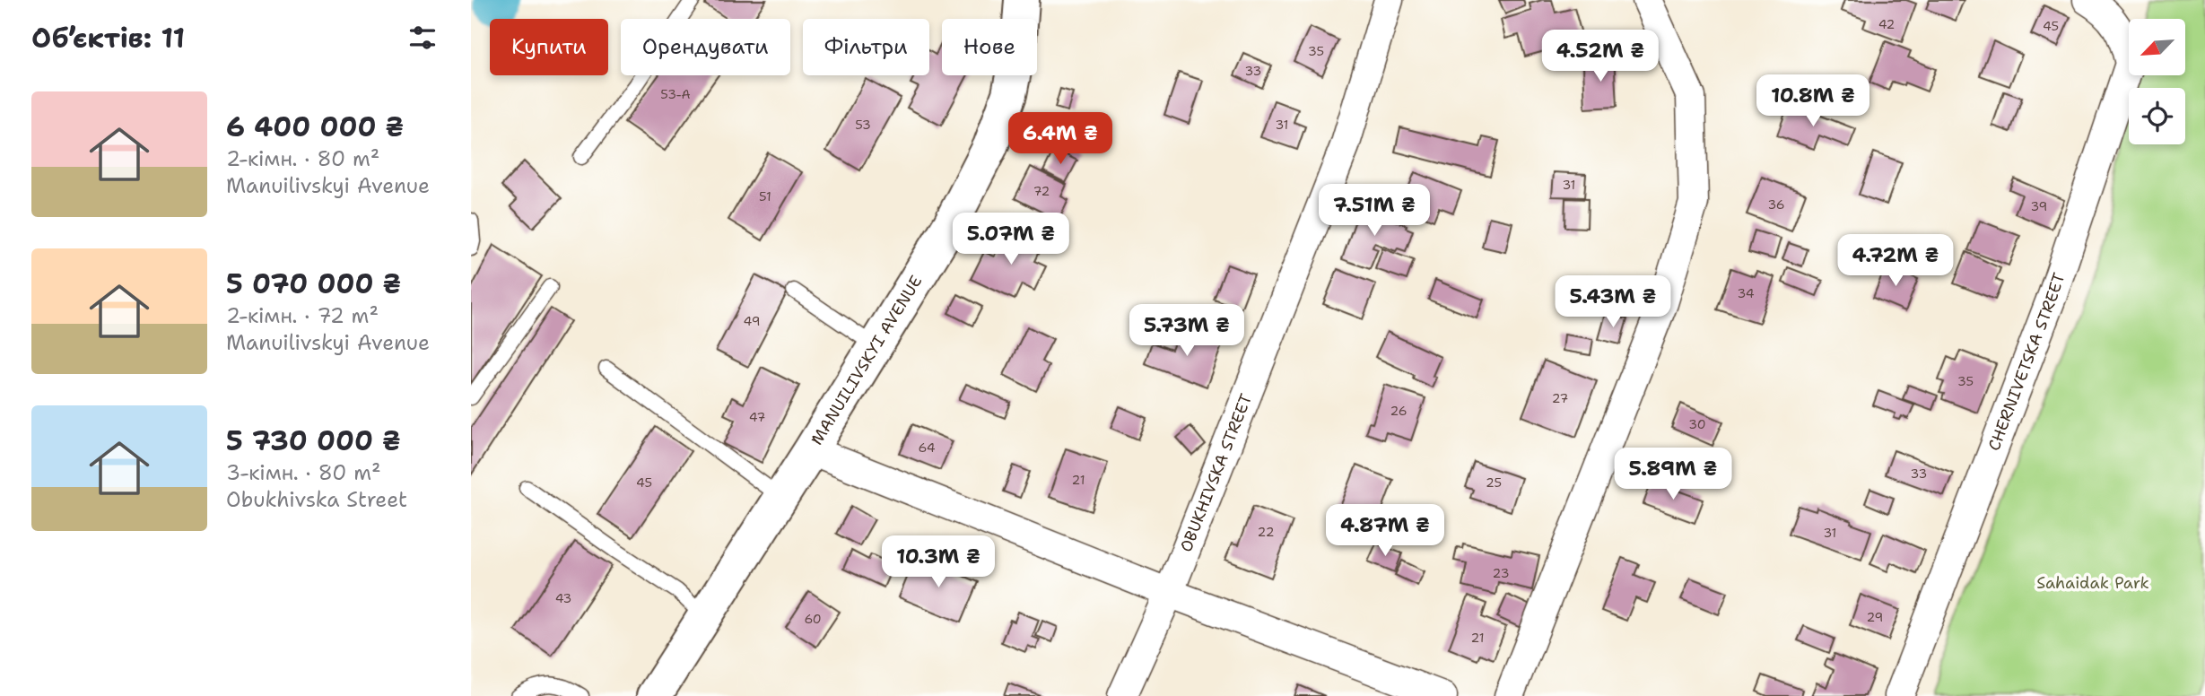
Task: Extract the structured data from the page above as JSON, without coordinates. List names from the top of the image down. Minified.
{"streets":{"main road":["MANUILIVSKYI AVENUE"],"street":["CHERNIVETSKA STREET","OBUKHIVSKA STREET"]},"parks":["Sahaidak Park"],"house_numbers":["42","45","35","33","53-А","53","31","31","72","51","36","39","34","49","35","27","26","47","30","64","33","21","45","25","22","31","23","43","29","60","21"],"north":"bottom left","page":{"heading":"Об’єктів: 11","chip":["Купити","Орендувати","Фільтри","Нове"],"price":["4.52M ₴","10.8M ₴","6.4M ₴","7.51M ₴","5.07M ₴","4.72M ₴","5.43M ₴","5.73M ₴","5.89M ₴","4.87M ₴","10.3M ₴"],"list":[{"name":"6 400 000 ₴","note":"2-кімн. · 80 m² · Manuilivskyi Avenue"},{"name":"5 070 000 ₴","note":"2-кімн. · 72 m² · Manuilivskyi Avenue"},{"name":"5 730 000 ₴","note":"3-кімн. · 80 m² · Obukhivska Street"}]}}
